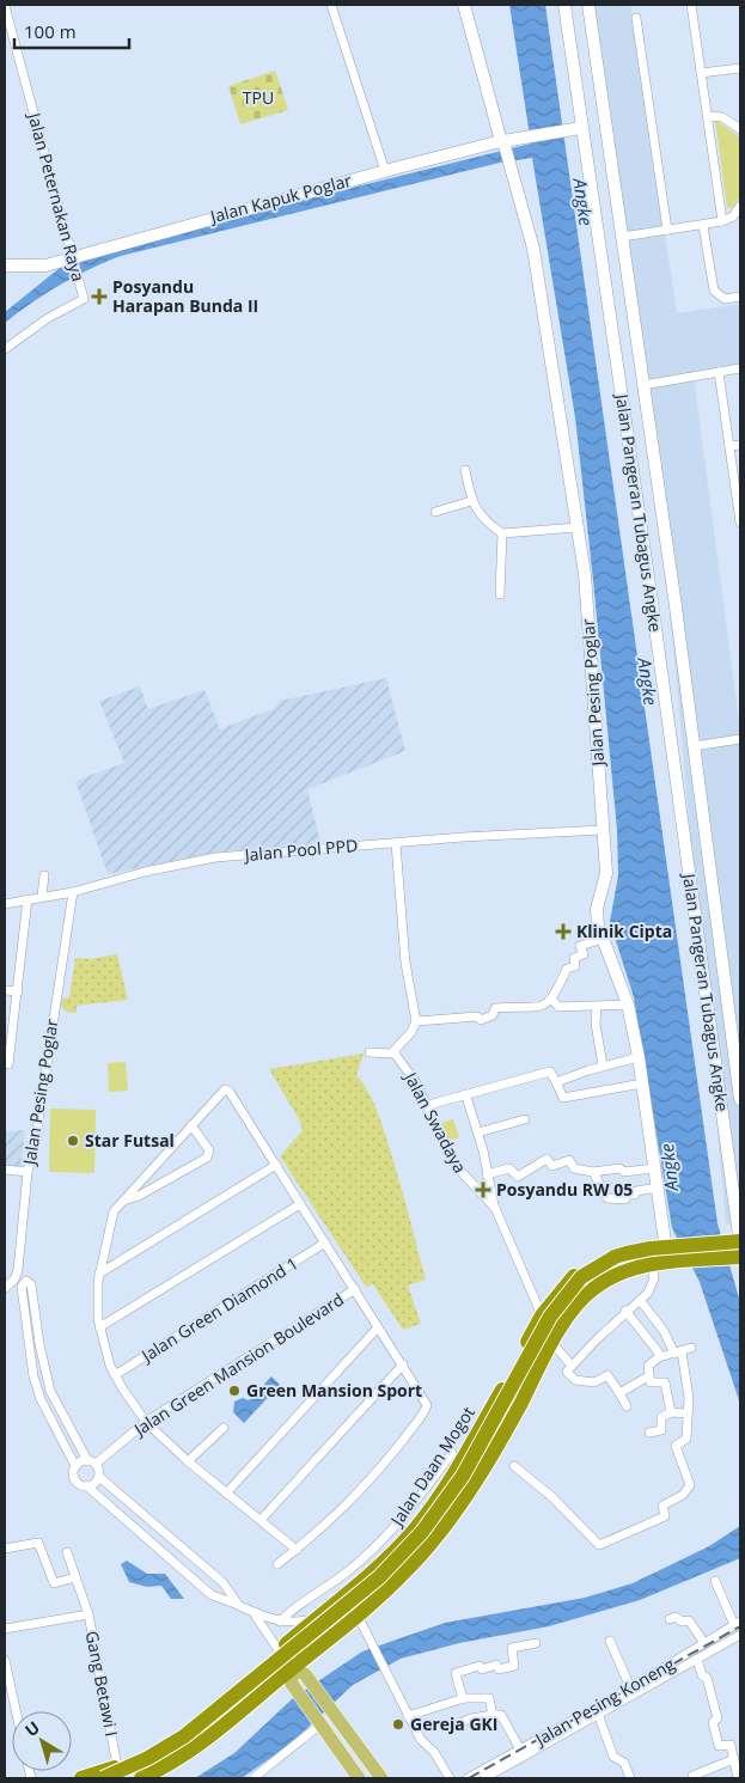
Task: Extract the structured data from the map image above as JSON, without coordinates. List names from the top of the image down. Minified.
{"streets":{"highway":["Jalan Daan Mogot"],"main road":["Jalan Kapuk Poglar","Jalan Pangeran Tubagus Angke","Jalan Pesing Poglar"],"street":["Jalan Peternakan Raya","Jalan Pool PPD","Jalan Swadaya","Jalan Green Diamond 1","Jalan Green Mansion Boulevard","Gang Betawi I","Jalan Pesing Koneng"]},"crossings":[["Jalan Peternakan Raya","Jalan Kapuk Poglar"],["Jalan Kapuk Poglar","Jalan Pesing Poglar"],["Jalan Pangeran Tubagus Angke","Jalan Daan Mogot"],["Jalan Pesing Poglar","Jalan Pool PPD"],["Jalan Pesing Poglar","Jalan Daan Mogot"],["Jalan Swadaya","Jalan Daan Mogot"],["Jalan Daan Mogot","Gang Betawi I"]],"water":["Angke"],"parks":["TPU"],"places":{"health":["Posyandu Harapan Bunda II","Klinik Cipta","Posyandu RW 05"],"other":["Star Futsal","Green Mansion Sport","Gereja GKI"]},"scale_bar":"100 m","north":"top left"}
